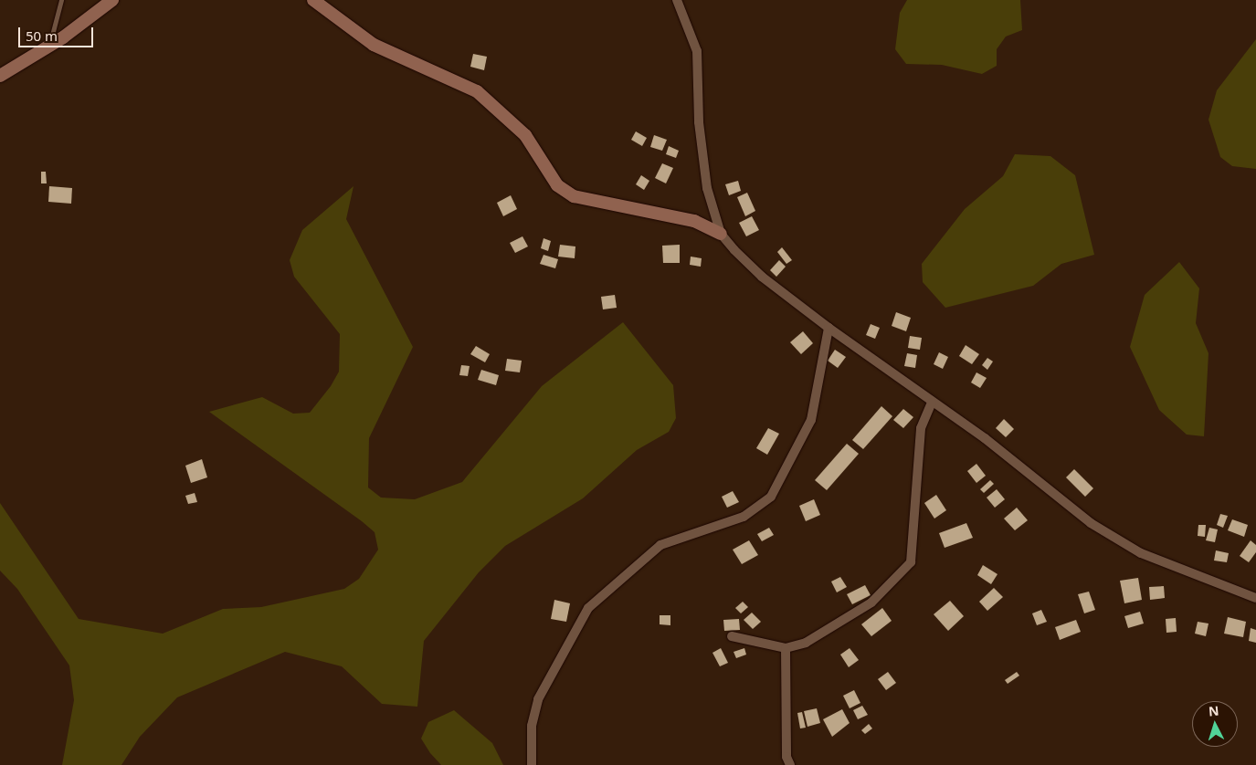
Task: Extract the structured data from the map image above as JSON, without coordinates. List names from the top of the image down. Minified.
{"scale_bar":"50 m","north":"top"}
